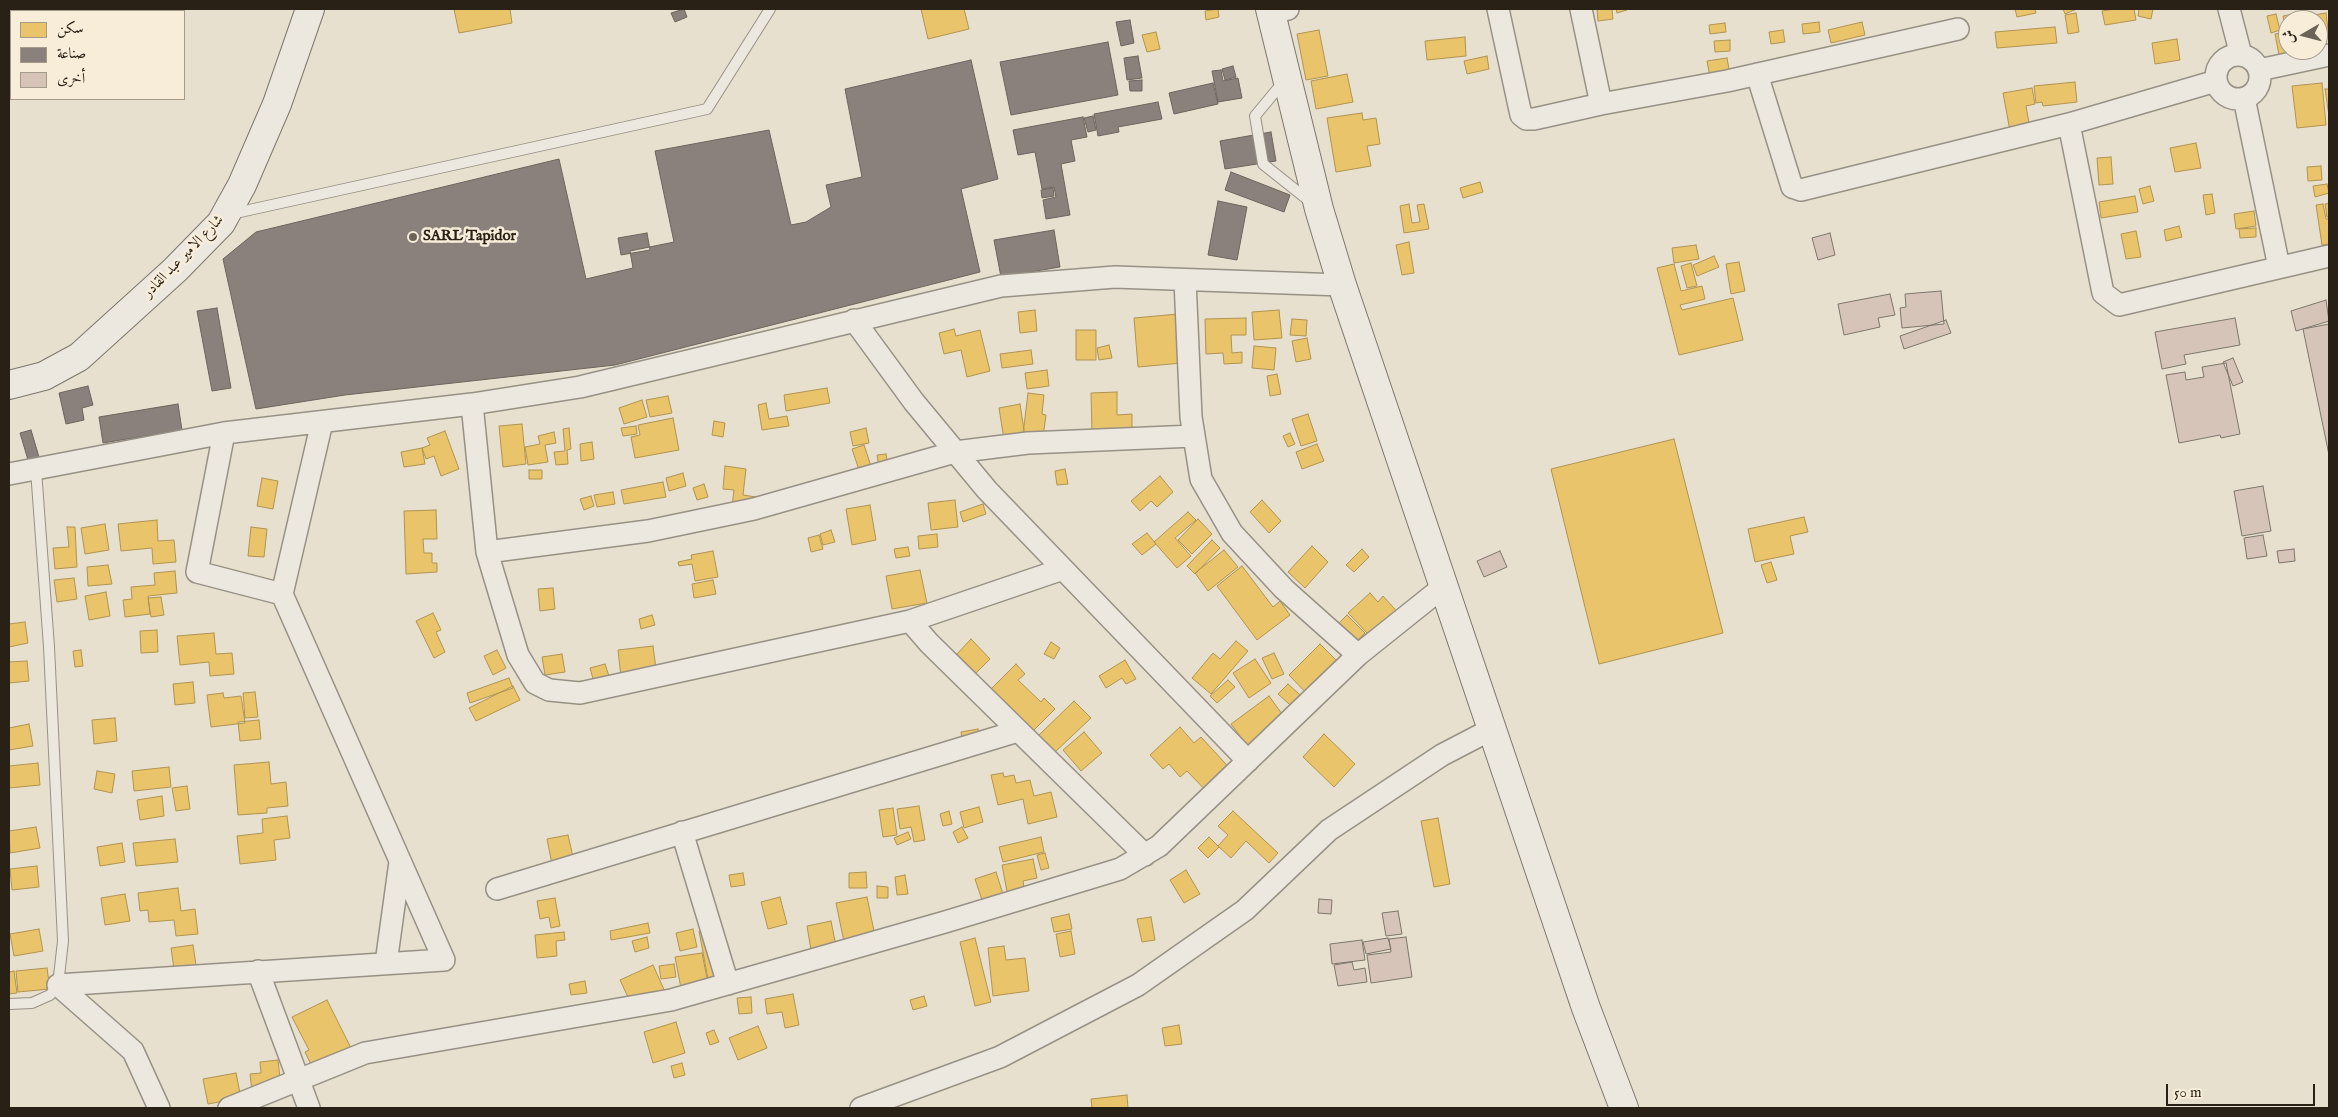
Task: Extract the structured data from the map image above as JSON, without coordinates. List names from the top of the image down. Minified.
{"streets":{"main road":["شارع الامير عبد القادر"]},"places":["SARL Tapidor"],"legend":["سكن","صناعة","أخرى"],"scale_bar":"50 m","north":"left"}
